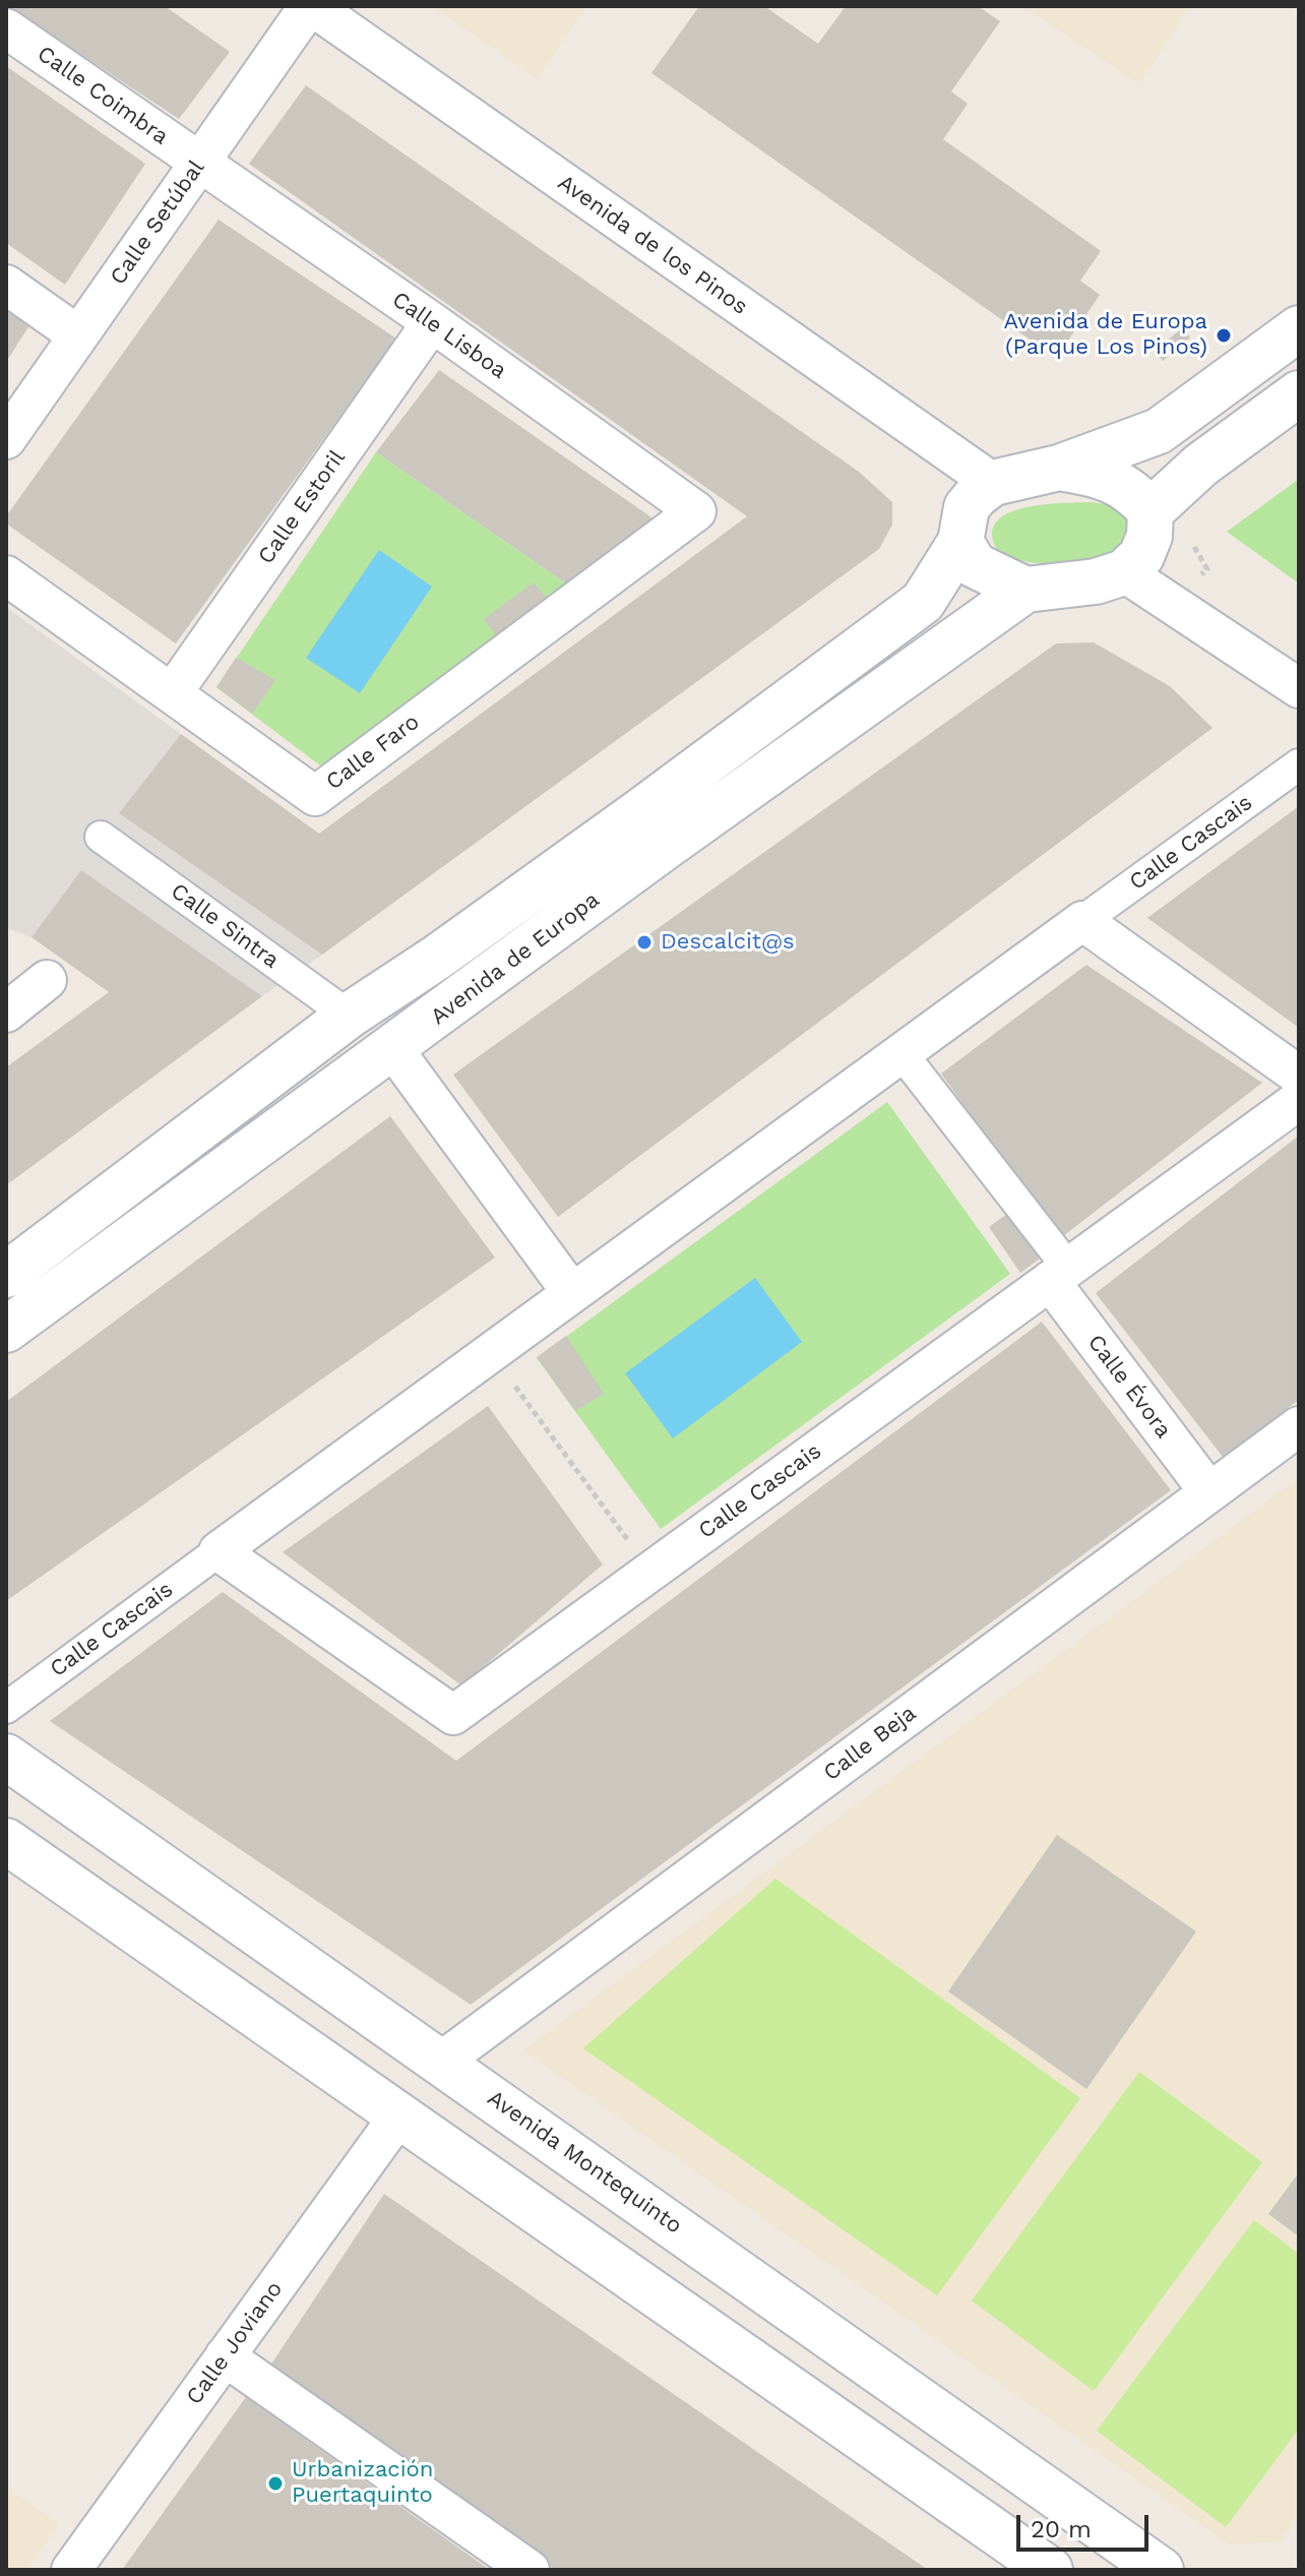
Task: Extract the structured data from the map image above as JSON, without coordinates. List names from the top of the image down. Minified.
{"streets":{"main road":["Avenida de Europa","Avenida Montequinto"],"street":["Calle Coimbra","Calle Setúbal","Avenida de los Pinos","Calle Lisboa","Calle Estoril","Calle Faro","Calle Cascais","Calle Sintra","Calle Évora","Calle Beja","Calle Joviano"]},"crossings":[["Calle Coimbra","Calle Setúbal"],["Calle Coimbra","Calle Lisboa"],["Calle Setúbal","Avenida de los Pinos"],["Calle Setúbal","Calle Lisboa"],["Avenida de los Pinos","Avenida de Europa"],["Calle Lisboa","Calle Estoril"],["Calle Lisboa","Calle Faro"],["Calle Estoril","Calle Faro"],["Calle Cascais","Calle Évora"],["Calle Sintra","Avenida de Europa"],["Calle Évora","Calle Beja"],["Calle Beja","Avenida Montequinto"]],"places":["Avenida de Europa (Parque Los Pinos)","Descalcit@s","Urbanización Puertaquinto"],"scale_bar":"20 m"}
